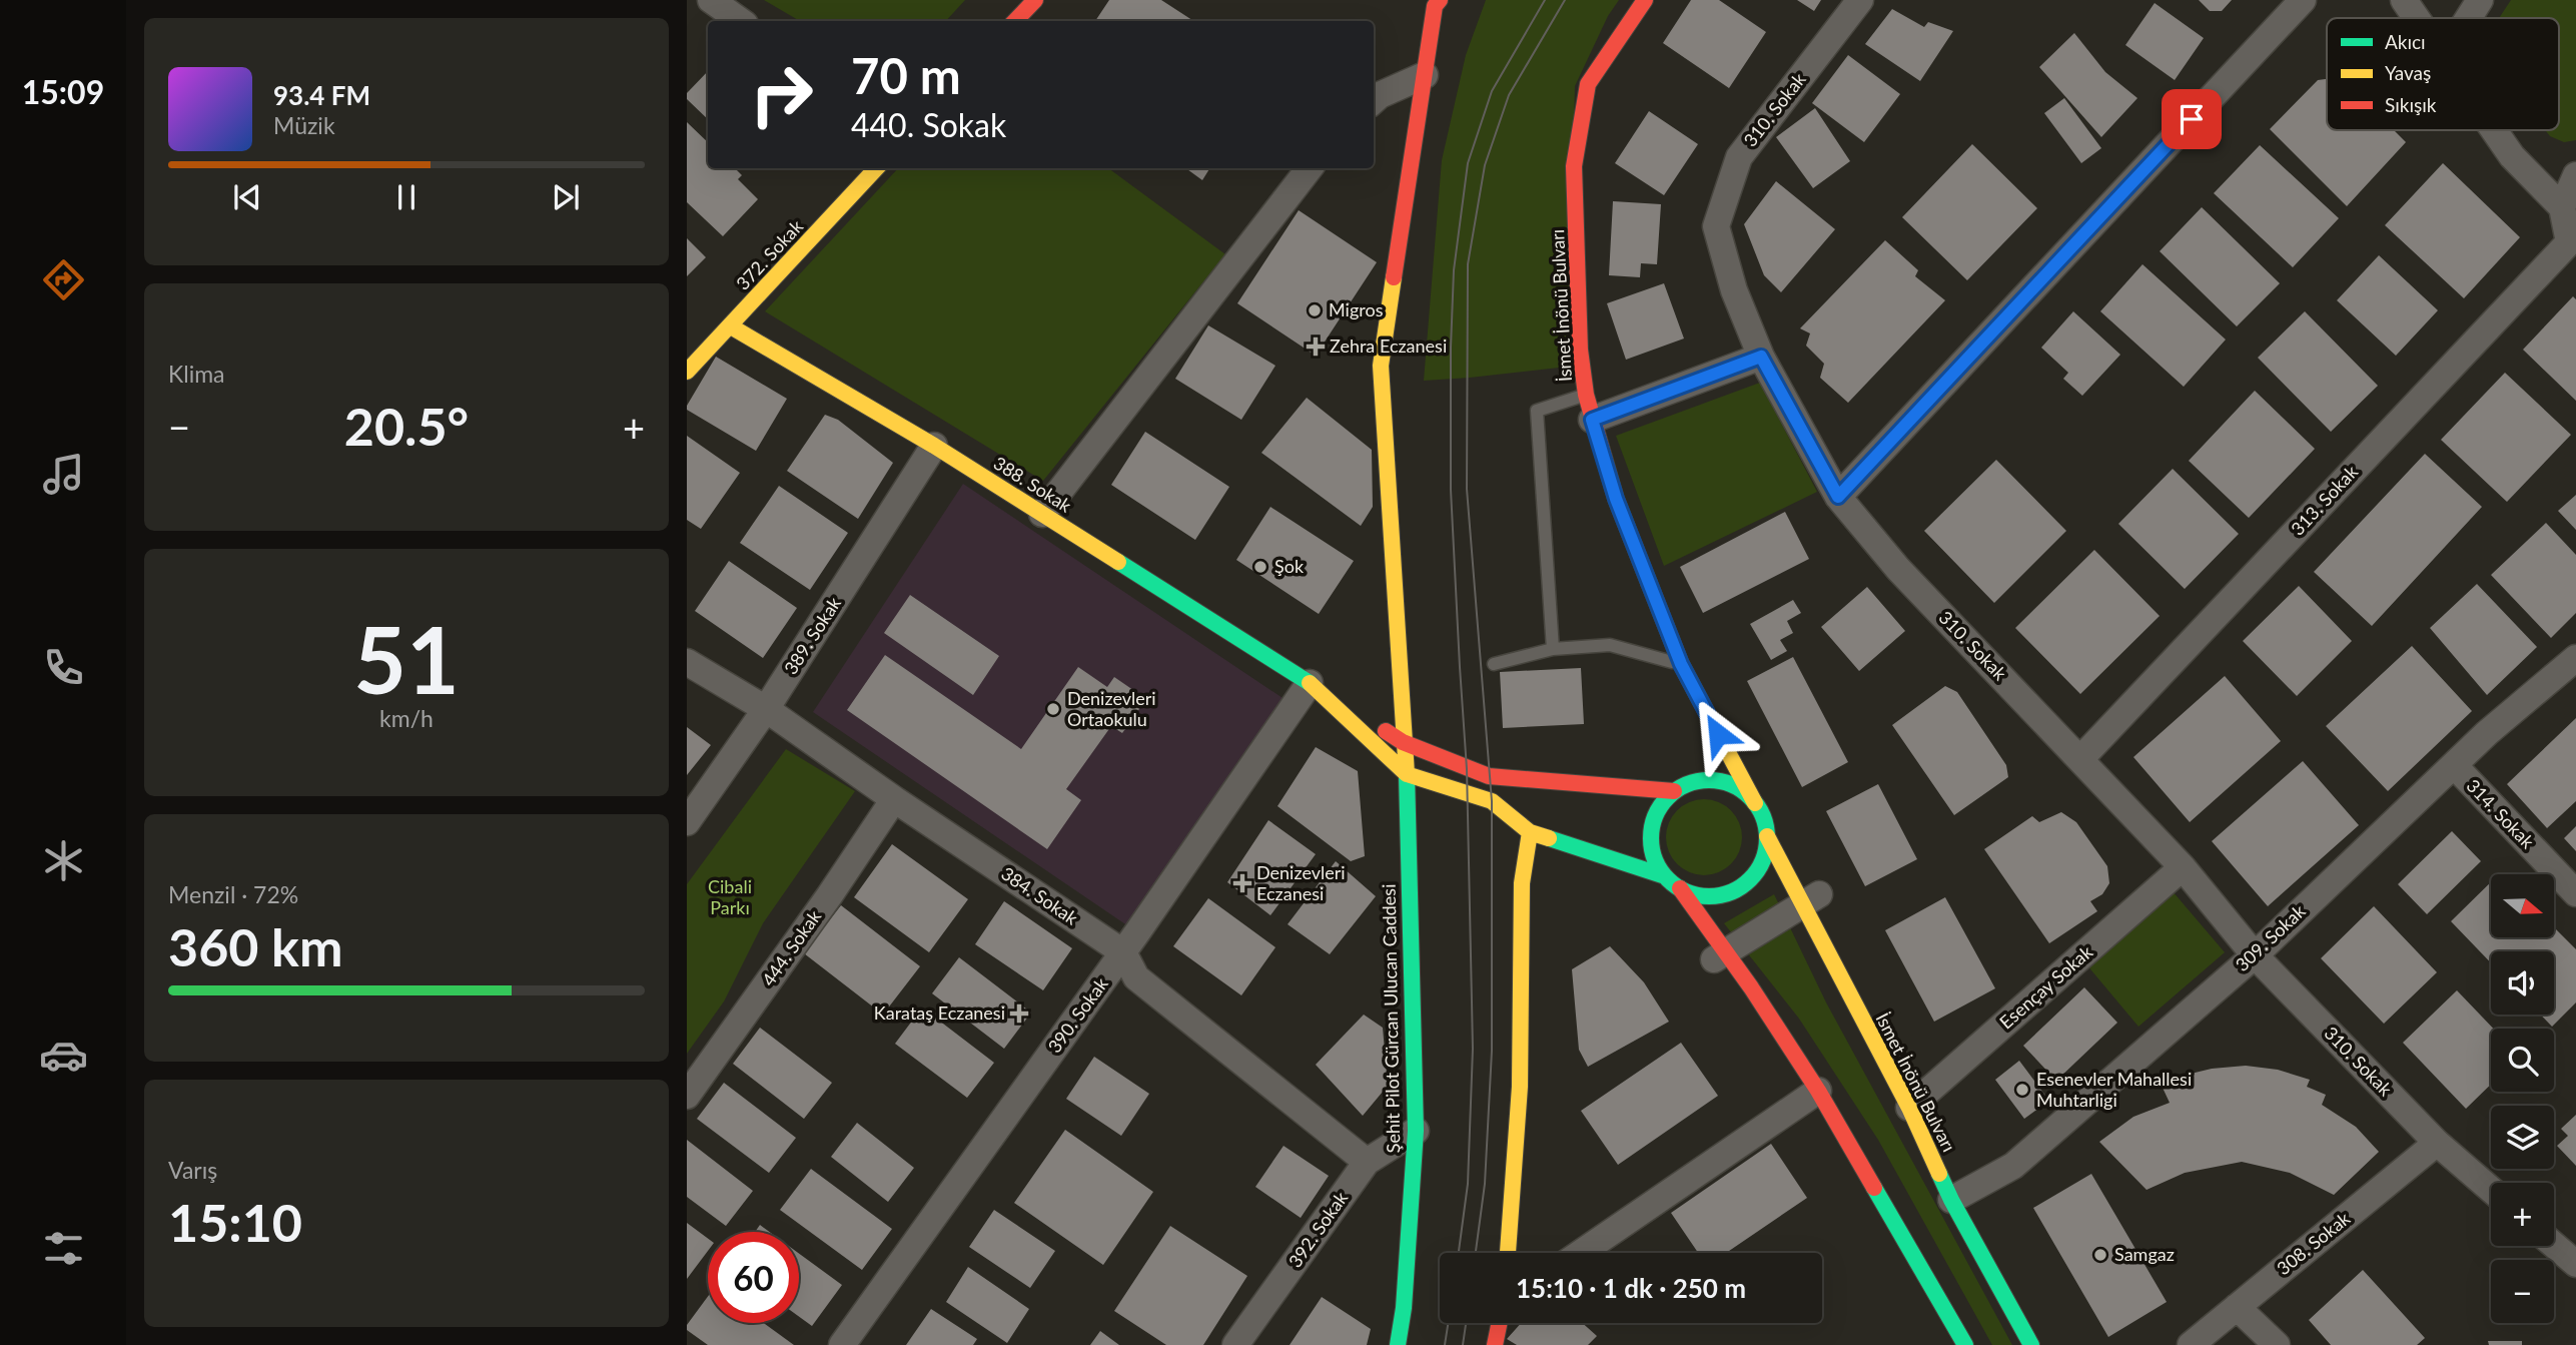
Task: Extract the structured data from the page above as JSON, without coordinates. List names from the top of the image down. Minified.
{"streets":{"main road":["372. Sokak","İsmet İnönü Bulvarı","388. Sokak","Şehit Pilot Gürcan Ulucan Caddesi"],"street":["310. Sokak","313. Sokak","389. Sokak","314. Sokak","384. Sokak","309. Sokak","444. Sokak","Esençay Sokak","390. Sokak","392. Sokak","308. Sokak"]},"crossings":[["310. Sokak","313. Sokak"],["310. Sokak","309. Sokak"],["310. Sokak","Esençay Sokak"],["310. Sokak","308. Sokak"],["372. Sokak","388. Sokak"],["İsmet İnönü Bulvarı","309. Sokak"],["İsmet İnönü Bulvarı","Esençay Sokak"],["388. Sokak","389. Sokak"],["388. Sokak","390. Sokak"],["389. Sokak","384. Sokak"],["314. Sokak","309. Sokak"],["384. Sokak","444. Sokak"],["384. Sokak","390. Sokak"],["384. Sokak","392. Sokak"],["Şehit Pilot Gürcan Ulucan Caddesi","392. Sokak"]],"parks":["Cibali Parkı"],"places":{"other":["Migros","Şok","Denizevleri Ortaokulu","Esenevler Mahallesi Muhtarligi","Samgaz"],"health":["Zehra Eczanesi","Denizevleri Eczanesi","Karataş Eczanesi"]},"legend":["Akıcı","Yavaş","Sıkışık"],"north":"right","page":{"tabs":"15:09","turn":["70 m","440. Sokak"],"song":["93.4 FM","Müzik"],"tile":["Klima",["51","km/h"],["Menzil · 72%","360 km"],["Varış","15:10"]],"heat":["−","20.5°","+"],"map_buttons":["+","−"],"limit":"60","trip":"15:10 · 1 dk · 250 m"}}
